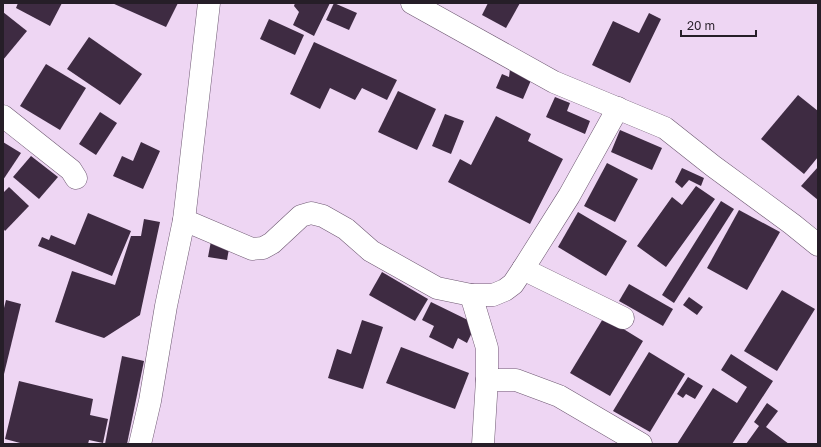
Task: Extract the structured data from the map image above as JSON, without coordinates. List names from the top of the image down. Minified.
{"scale_bar":"20 m"}
